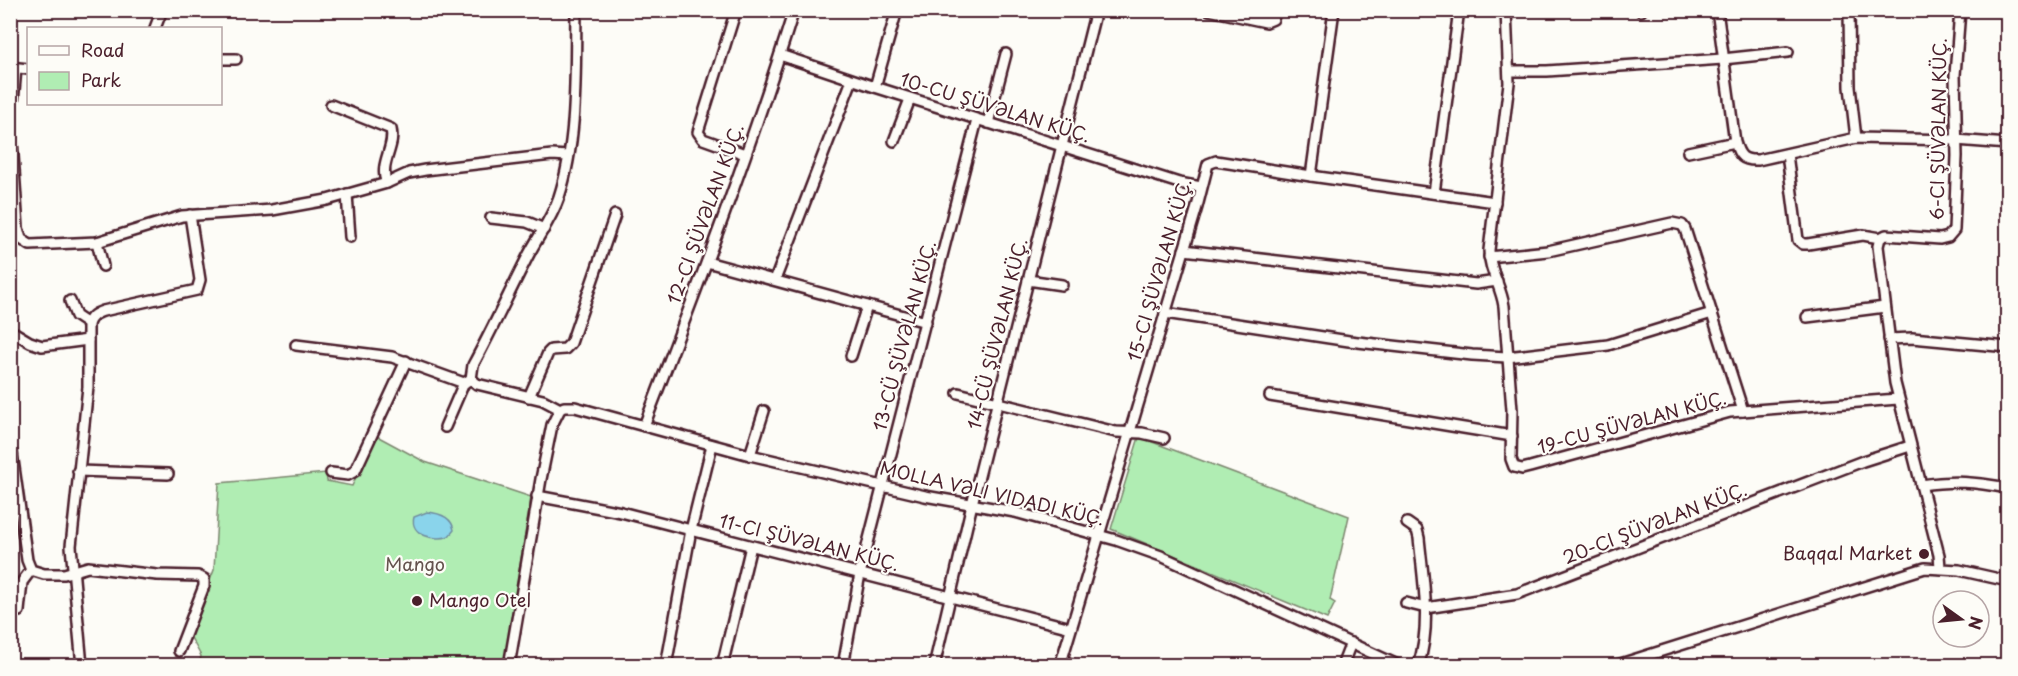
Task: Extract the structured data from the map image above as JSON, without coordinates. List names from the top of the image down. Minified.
{"streets":{"street":["10-CU ŞÜVƏLAN KÜÇ.","12-CI ŞÜVƏLAN KÜÇ.","15-CI ŞÜVƏLAN KÜÇ.","14-CÜ ŞÜVƏLAN KÜÇ.","13-CÜ ŞÜVƏLAN KÜÇ.","19-CU ŞÜVƏLAN KÜÇ.","MOLLA VƏLI VIDADI KÜÇ.","20-CI ŞÜVƏLAN KÜÇ.","11-CI ŞÜVƏLAN KÜÇ."]},"crossings":[["10-CU ŞÜVƏLAN KÜÇ.","12-CI ŞÜVƏLAN KÜÇ."],["10-CU ŞÜVƏLAN KÜÇ.","15-CI ŞÜVƏLAN KÜÇ."],["10-CU ŞÜVƏLAN KÜÇ.","14-CÜ ŞÜVƏLAN KÜÇ."],["10-CU ŞÜVƏLAN KÜÇ.","13-CÜ ŞÜVƏLAN KÜÇ."],["12-CI ŞÜVƏLAN KÜÇ.","MOLLA VƏLI VIDADI KÜÇ."],["15-CI ŞÜVƏLAN KÜÇ.","19-CU ŞÜVƏLAN KÜÇ."],["15-CI ŞÜVƏLAN KÜÇ.","MOLLA VƏLI VIDADI KÜÇ."],["15-CI ŞÜVƏLAN KÜÇ.","11-CI ŞÜVƏLAN KÜÇ."],["14-CÜ ŞÜVƏLAN KÜÇ.","MOLLA VƏLI VIDADI KÜÇ."],["14-CÜ ŞÜVƏLAN KÜÇ.","11-CI ŞÜVƏLAN KÜÇ."],["13-CÜ ŞÜVƏLAN KÜÇ.","MOLLA VƏLI VIDADI KÜÇ."],["13-CÜ ŞÜVƏLAN KÜÇ.","11-CI ŞÜVƏLAN KÜÇ."]],"parks":["Mango"],"places":["Baqqal Market","Mango Otel"],"legend":["Road","Park"],"north":"right"}
